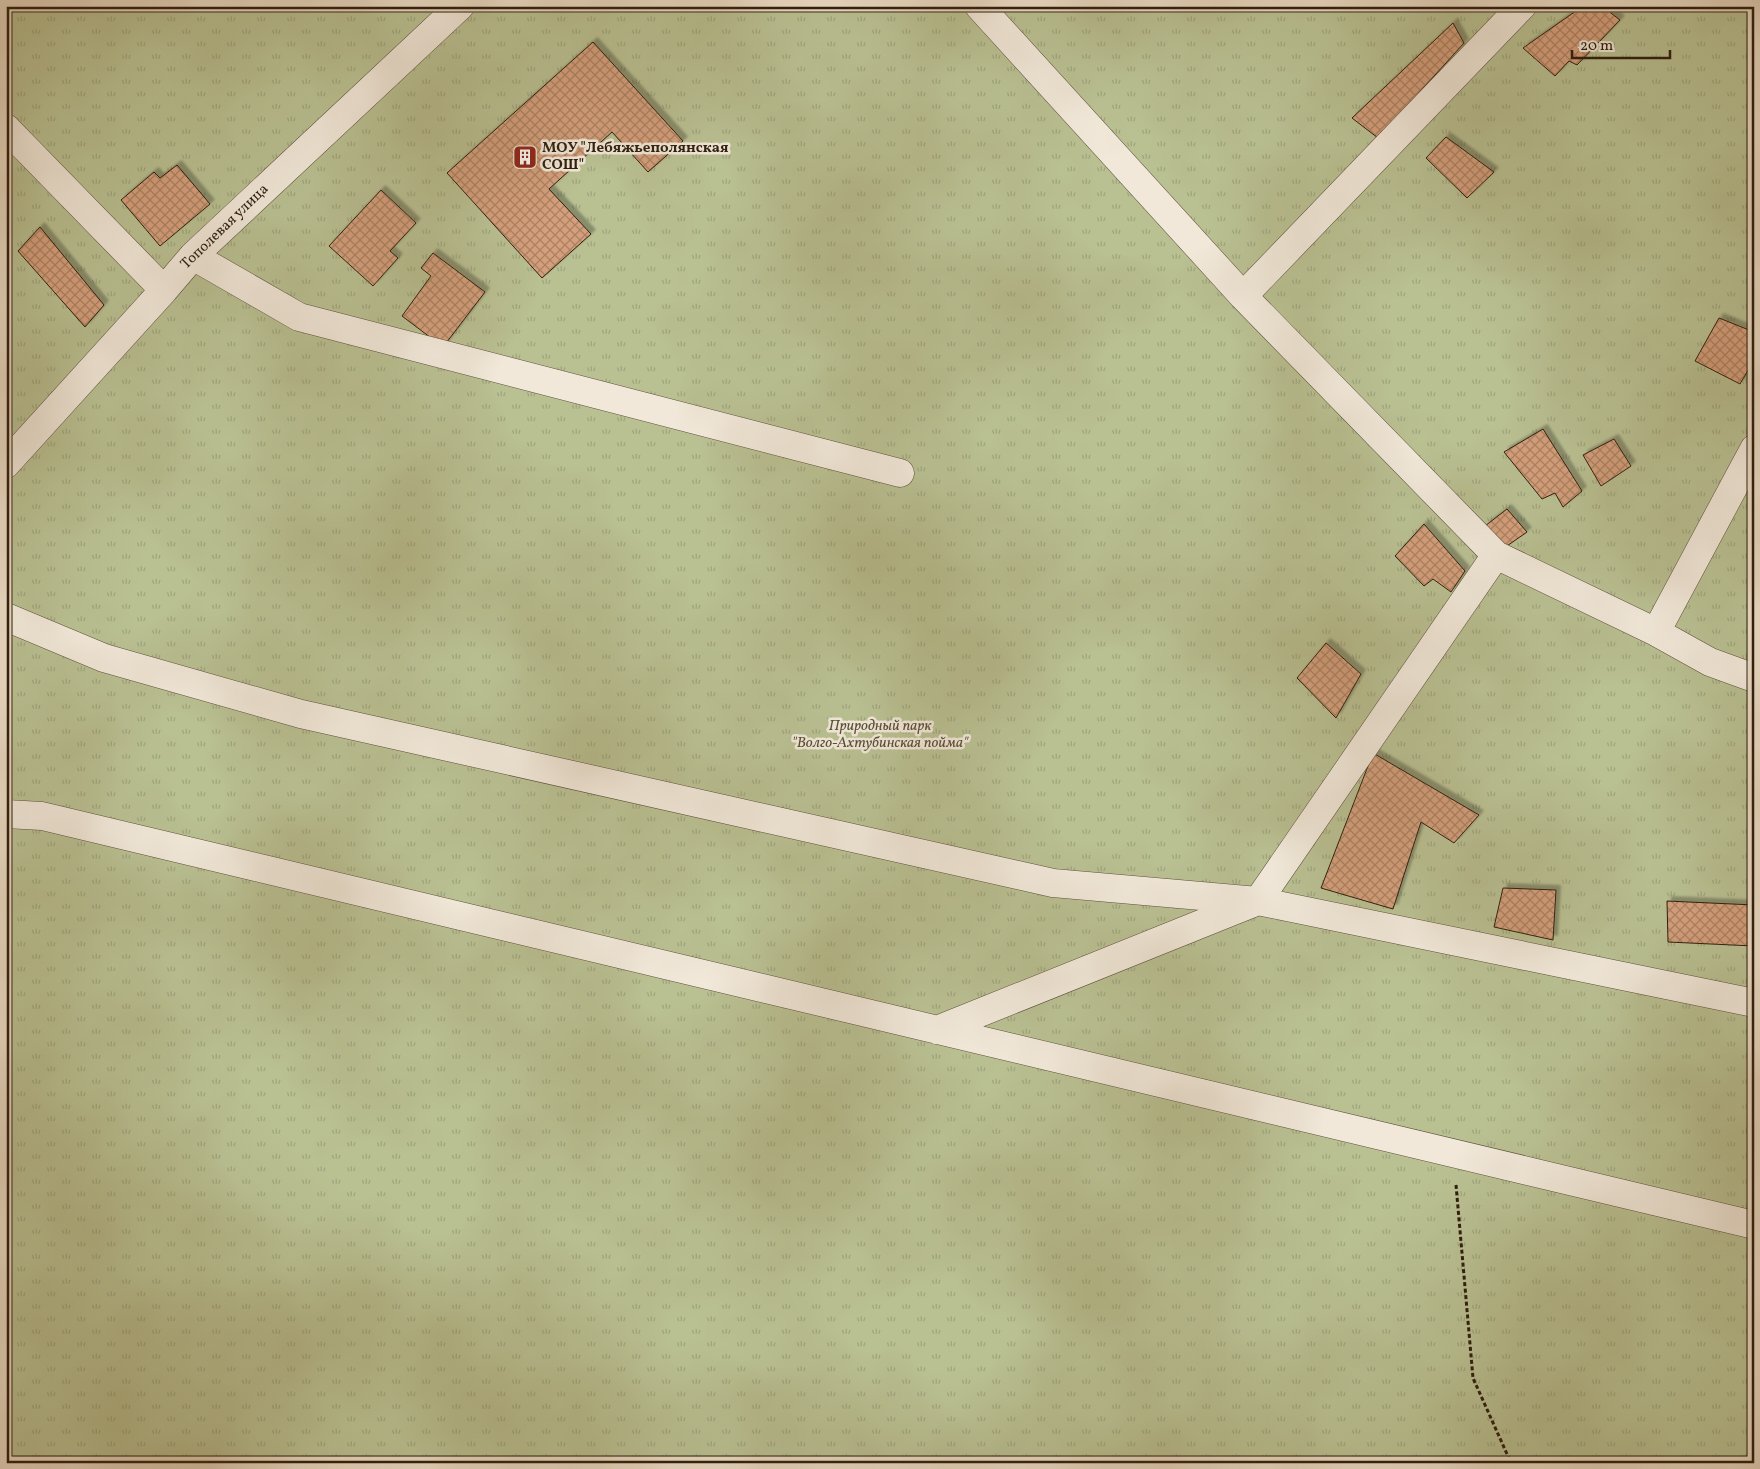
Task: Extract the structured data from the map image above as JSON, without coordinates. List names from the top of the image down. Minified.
{"streets":{"street":["Тополевая улица"]},"parks":["Природный парк \"Волго-Ахтубинская пойма\""],"places":{"building":["МОУ \"Лебяжьеполянская СОШ\""]},"scale_bar":"20 m"}
